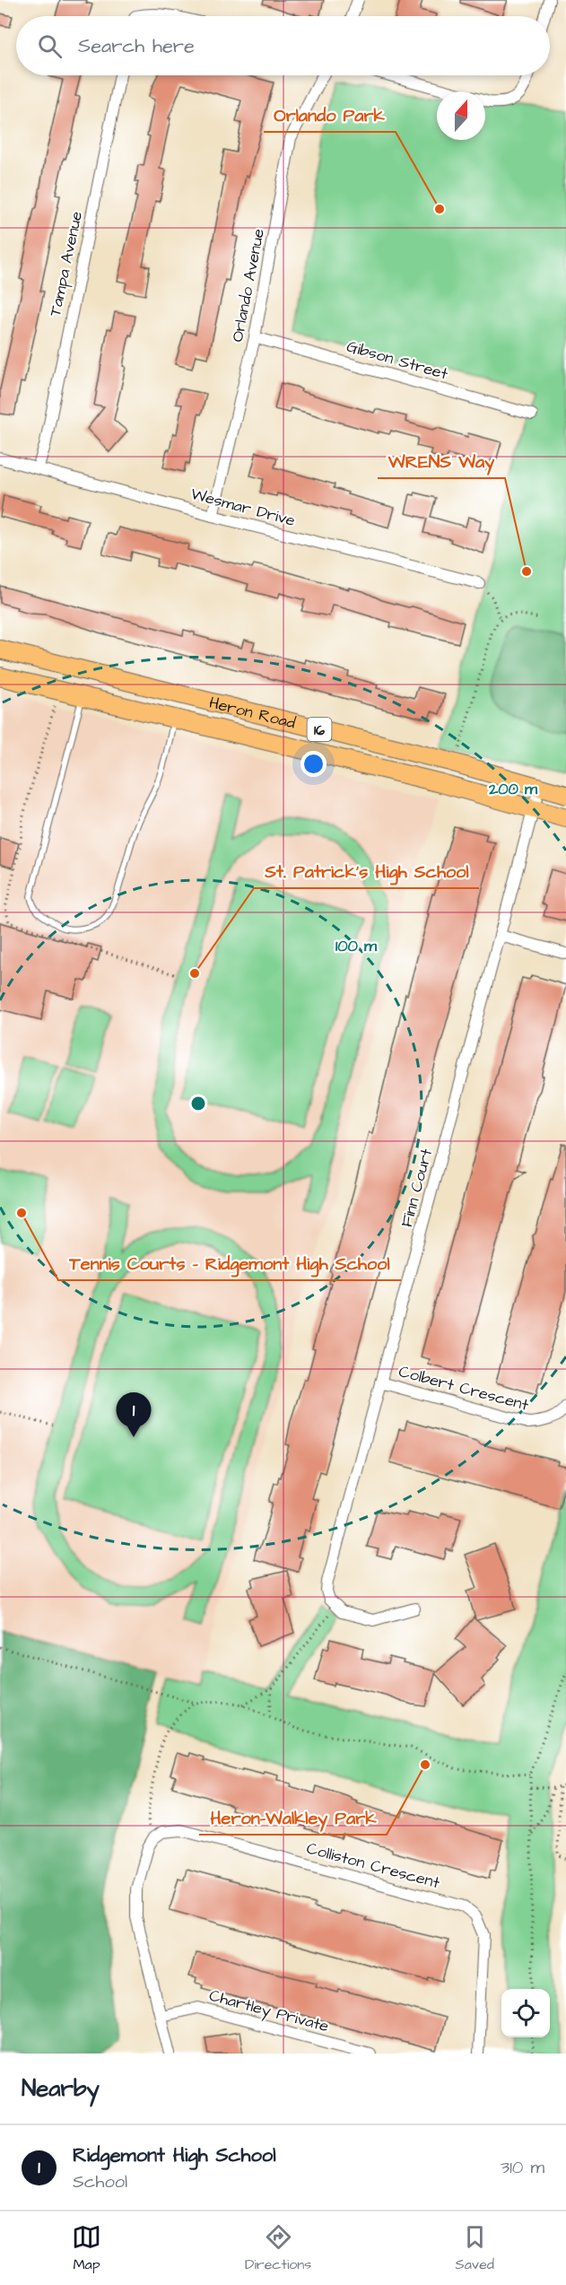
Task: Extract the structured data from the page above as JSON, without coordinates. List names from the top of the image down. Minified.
{"streets":{"main road":["Heron Road","16"],"street":["Tampa Avenue","Orlando Avenue","Gibson Street","Wesmar Drive","Finn Court","Colbert Crescent","Colliston Crescent","Chartley Private"]},"crossings":[["Tampa Avenue","Wesmar Drive"],["Orlando Avenue","Gibson Street"],["Orlando Avenue","Wesmar Drive"],["Heron Road","Finn Court"],["Finn Court","Colbert Crescent"]],"places":["Orlando Park","WRENS Way","St. Patrick's High School","Tennis Courts - Ridgemont High School","Heron-Walkley Park"],"north":"top","page":{"search":"Search here","pins":"1","heading":"Nearby","list":[{"mark":"1","name":"Ridgemont High School","note":"School","value":"310 m"}],"nav":["Map","Directions","Saved"]},"rings":["200 m","100 m"]}
